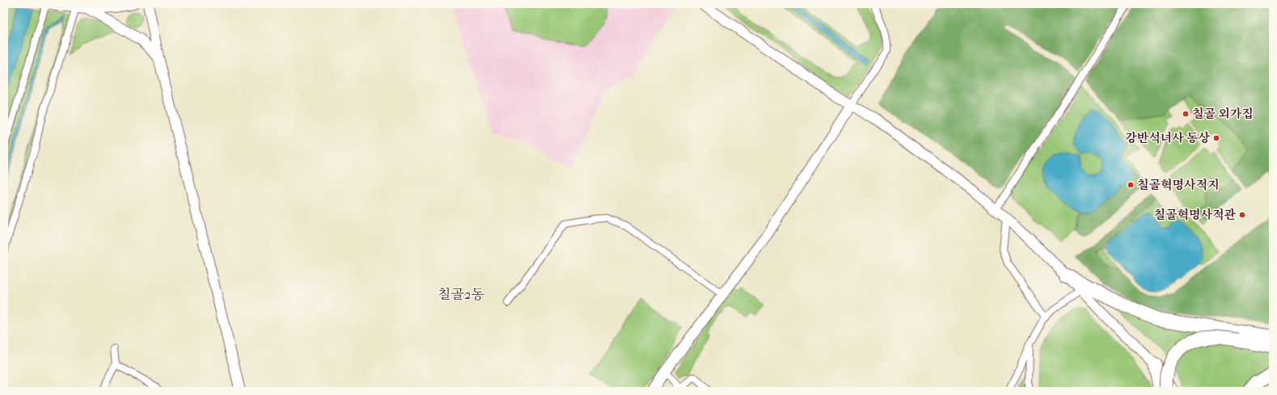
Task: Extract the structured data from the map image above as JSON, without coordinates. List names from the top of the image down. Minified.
{"districts":["칠골2동"],"places":["칠골 외가집","강반석녀사 동상","칠골혁명사적지","칠골혁명사적관"]}
